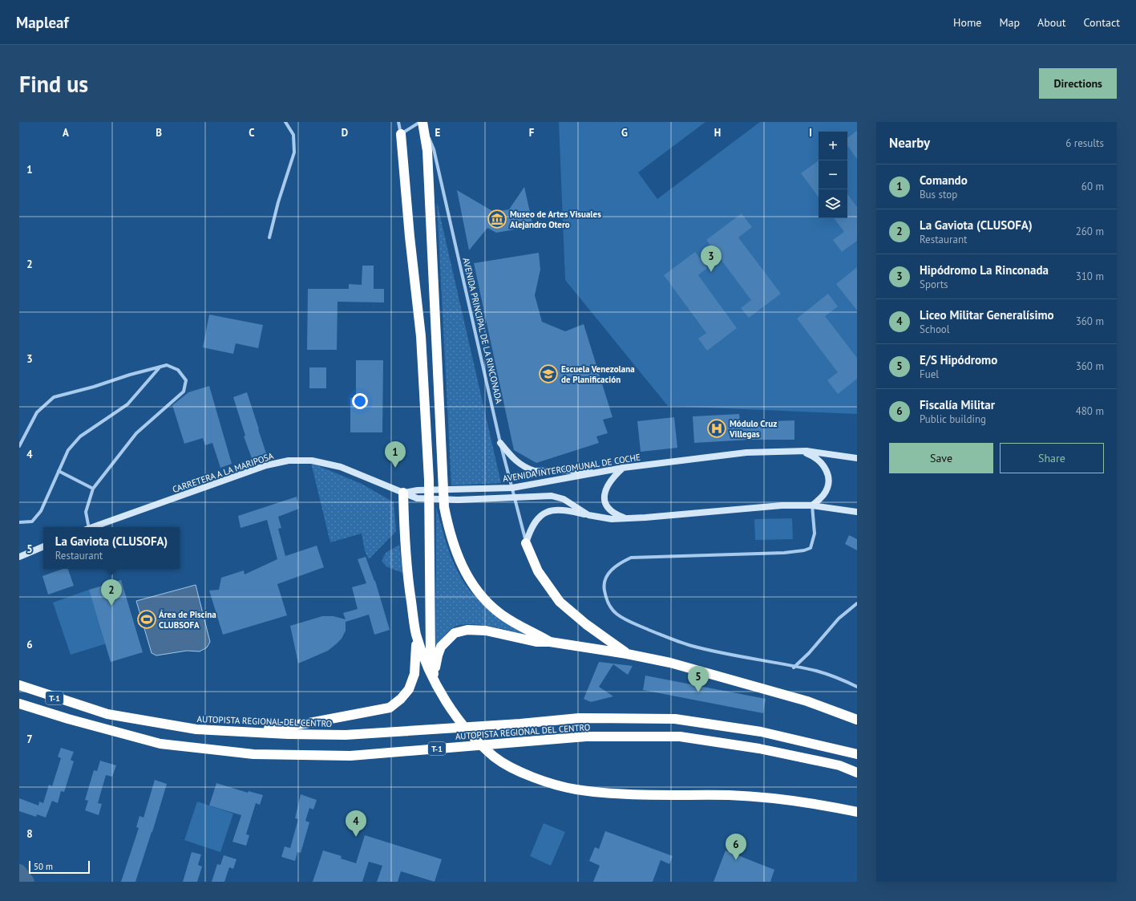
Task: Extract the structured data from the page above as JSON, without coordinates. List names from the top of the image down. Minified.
{"streets":{"highway":["T-1","AUTOPISTA REGIONAL DEL CENTRO"],"main road":["AVENIDA INTERCOMUNAL DE COCHE","CARRETERA A LA MARIPOSA"],"street":["AVENIDA PRINCIPAL DE LA RINCONADA"]},"crossings":[["AVENIDA PRINCIPAL DE LA RINCONADA","AVENIDA INTERCOMUNAL DE COCHE"],["AVENIDA INTERCOMUNAL DE COCHE","CARRETERA A LA MARIPOSA"]],"places":{"museum":["Museo de Artes Visuales Alejandro Otero"],"school or university":["Escuela Venezolana de Planificación"],"hospital":["Módulo Cruz Villegas"],"sports":["Área de Piscina CLUBSOFA"]},"scale_bar":"50 m","page":{"header":"Mapleaf","nav":["Home","Map","About","Contact"],"buttons":["Directions",["Save","Share"]],"title":"Find us","heading":["Nearby","6 results"],"map_buttons":["+","−"],"list":[{"mark":"1","name":"Comando","note":"Bus stop","value":"60 m"},{"mark":"2","name":"La Gaviota (CLUSOFA)","note":"Restaurant","value":"260 m"},{"mark":"3","name":"Hipódromo La Rinconada","note":"Sports","value":"310 m"},{"mark":"4","name":"Liceo Militar Generalísimo","note":"School","value":"360 m"},{"mark":"5","name":"E/S Hipódromo","note":"Fuel","value":"360 m"},{"mark":"6","name":"Fiscalía Militar","note":"Public building","value":"480 m"}],"pins":["3","1","2","5","4","6"],"popup":["La Gaviota (CLUSOFA)","Restaurant"],"scale":"50 m"},"grid":{"columns":["A","B","C","D","E","F","G","H","I"],"rows":["1","2","3","4","5","6","7","8"]}}
